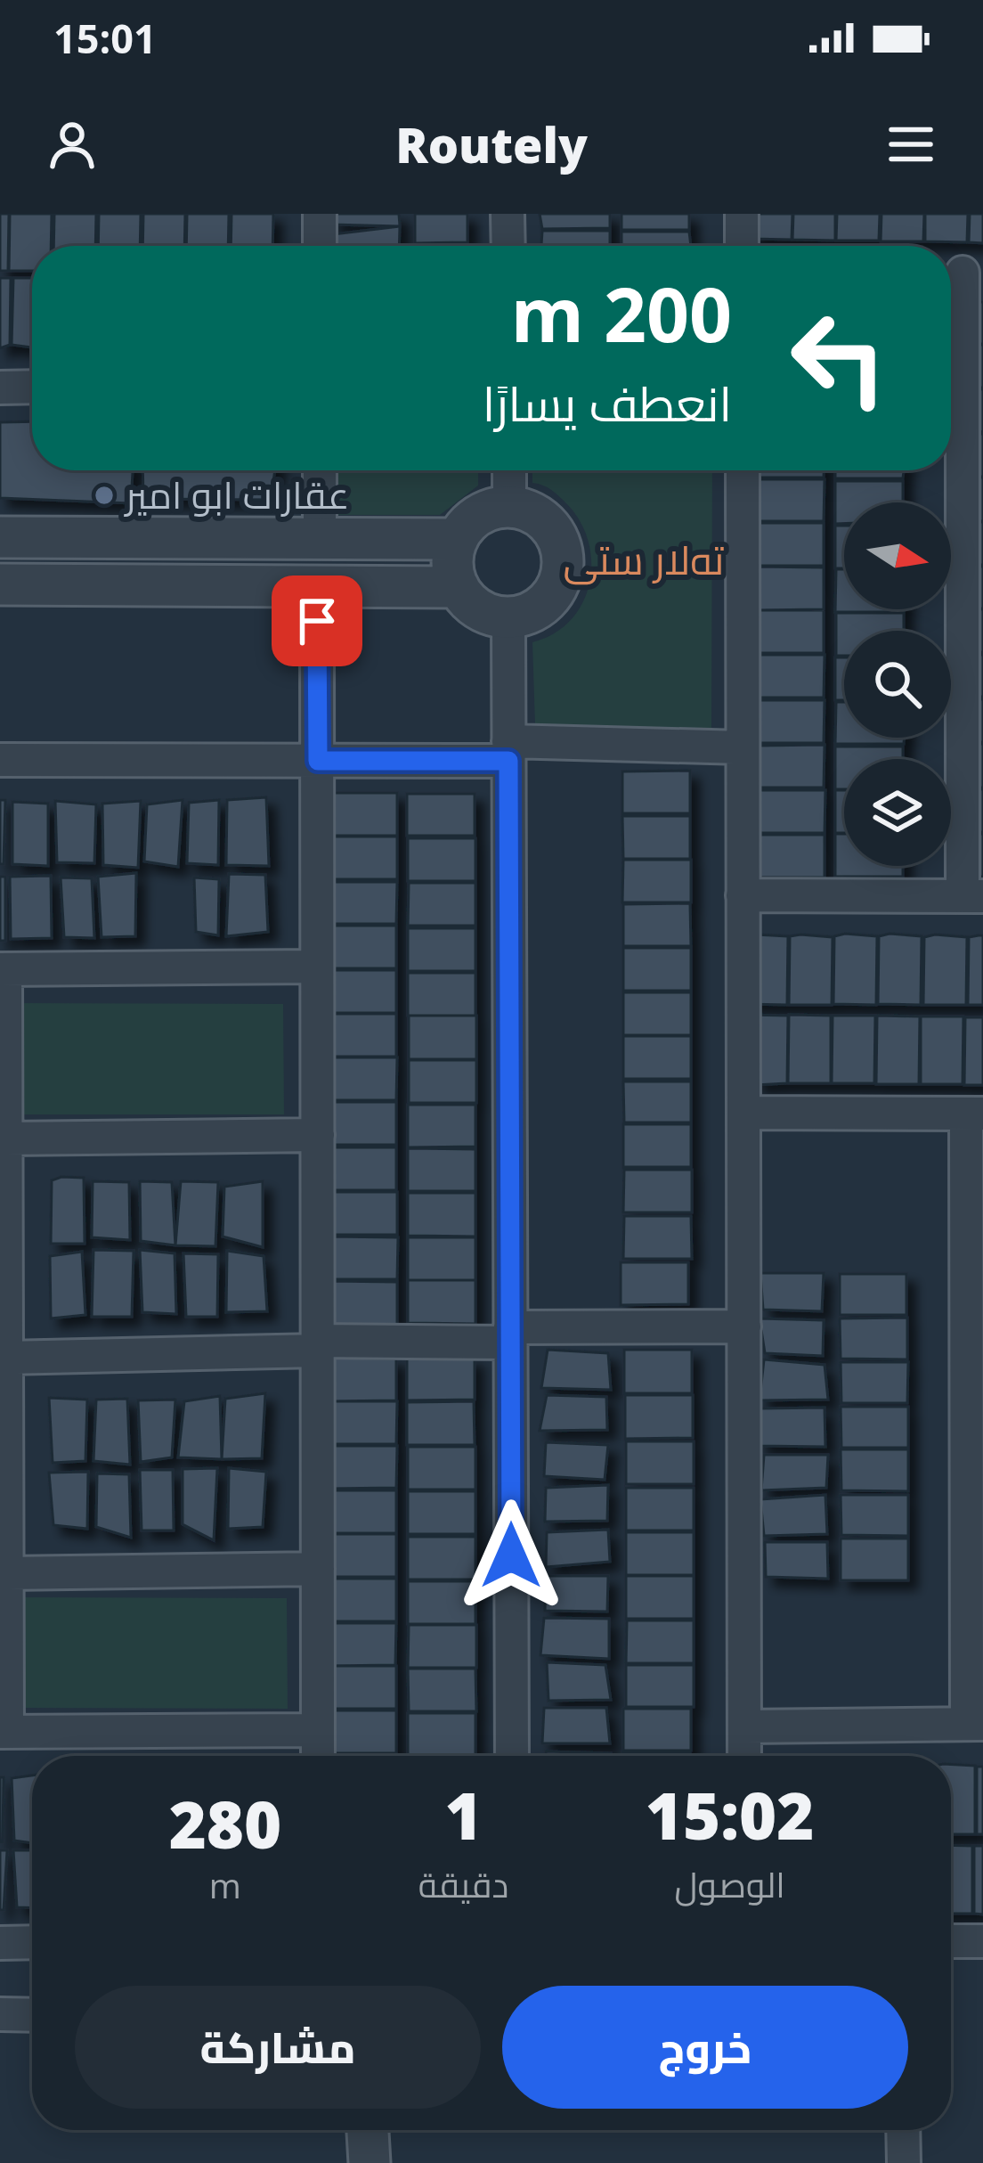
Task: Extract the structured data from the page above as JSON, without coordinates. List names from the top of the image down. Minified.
{"districts":["ته‌لار ستی"],"places":["عقارات ابو امير"],"north":"right","page":{"status":"15:01","header":"Routely","turn":["200 m","انعطف يسارًا"],"eta":["15:02","الوصول","1","دقيقة","280","m"],"buttons":["خروج","مشاركة"]}}
